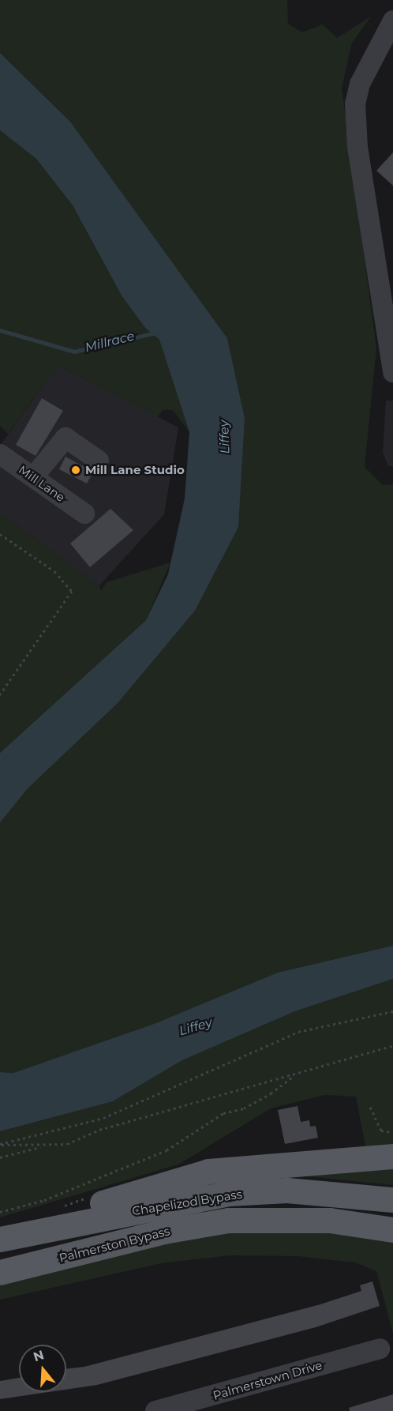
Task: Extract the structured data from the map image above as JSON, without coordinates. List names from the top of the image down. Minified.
{"streets":{"main road":["Chapelizod Bypass","Palmerston Bypass"],"street":["Mill Lane","Palmerstown Drive"]},"crossings":[["Chapelizod Bypass","Palmerston Bypass"]],"water":["Millrace","Liffey"],"places":["Mill Lane Studio"],"north":"top"}
